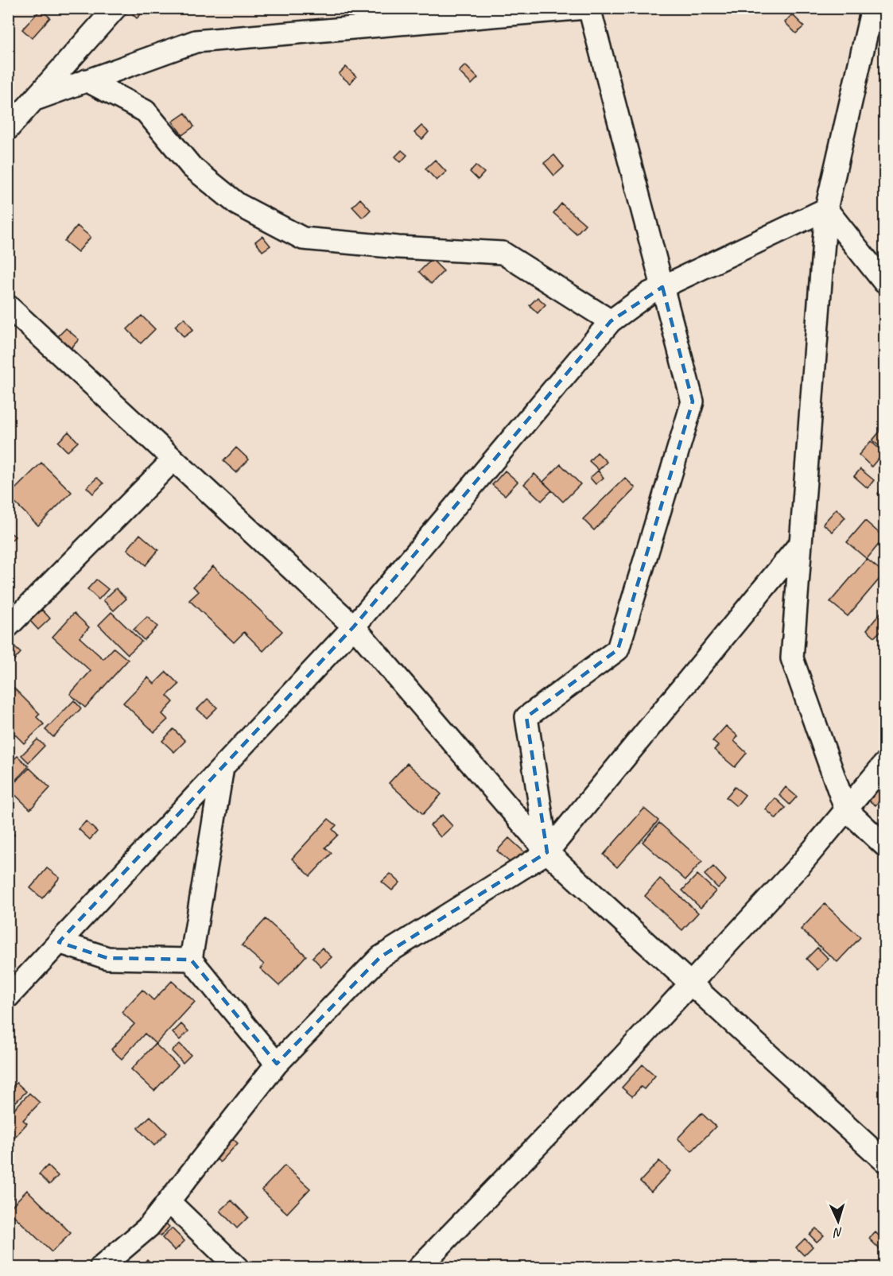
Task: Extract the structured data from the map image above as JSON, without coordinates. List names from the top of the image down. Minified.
{"north":"bottom"}
